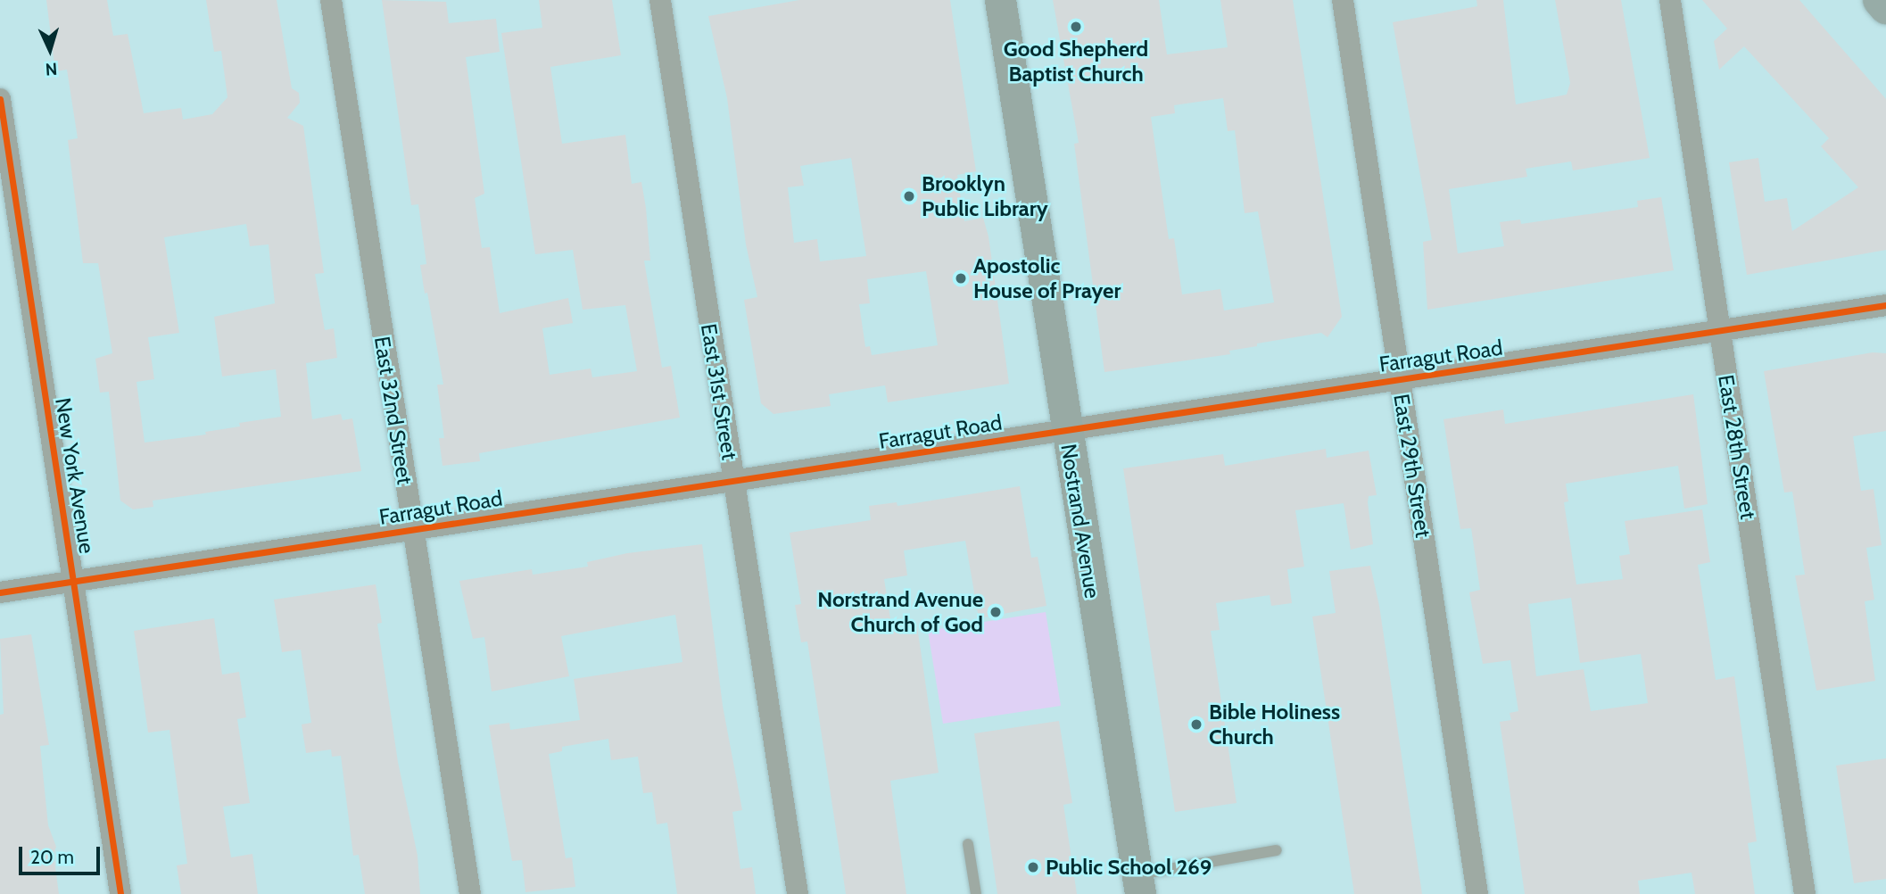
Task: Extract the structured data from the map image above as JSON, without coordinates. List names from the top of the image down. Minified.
{"streets":{"main road":["Nostrand Avenue"],"street":["Farragut Road","East 31st Street","East 32nd Street","East 28th Street","East 29th Street","New York Avenue"]},"crossings":[["Farragut Road","East 31st Street"],["Farragut Road","East 32nd Street"],["Farragut Road","East 28th Street"],["Farragut Road","East 29th Street"],["Farragut Road","New York Avenue"],["Farragut Road","Nostrand Avenue"]],"places":["Good Shepherd Baptist Church","Brooklyn Public Library","Apostolic House of Prayer","Norstrand Avenue Church of God","Bible Holiness Church","Public School 269"],"scale_bar":"20 m","north":"bottom"}
